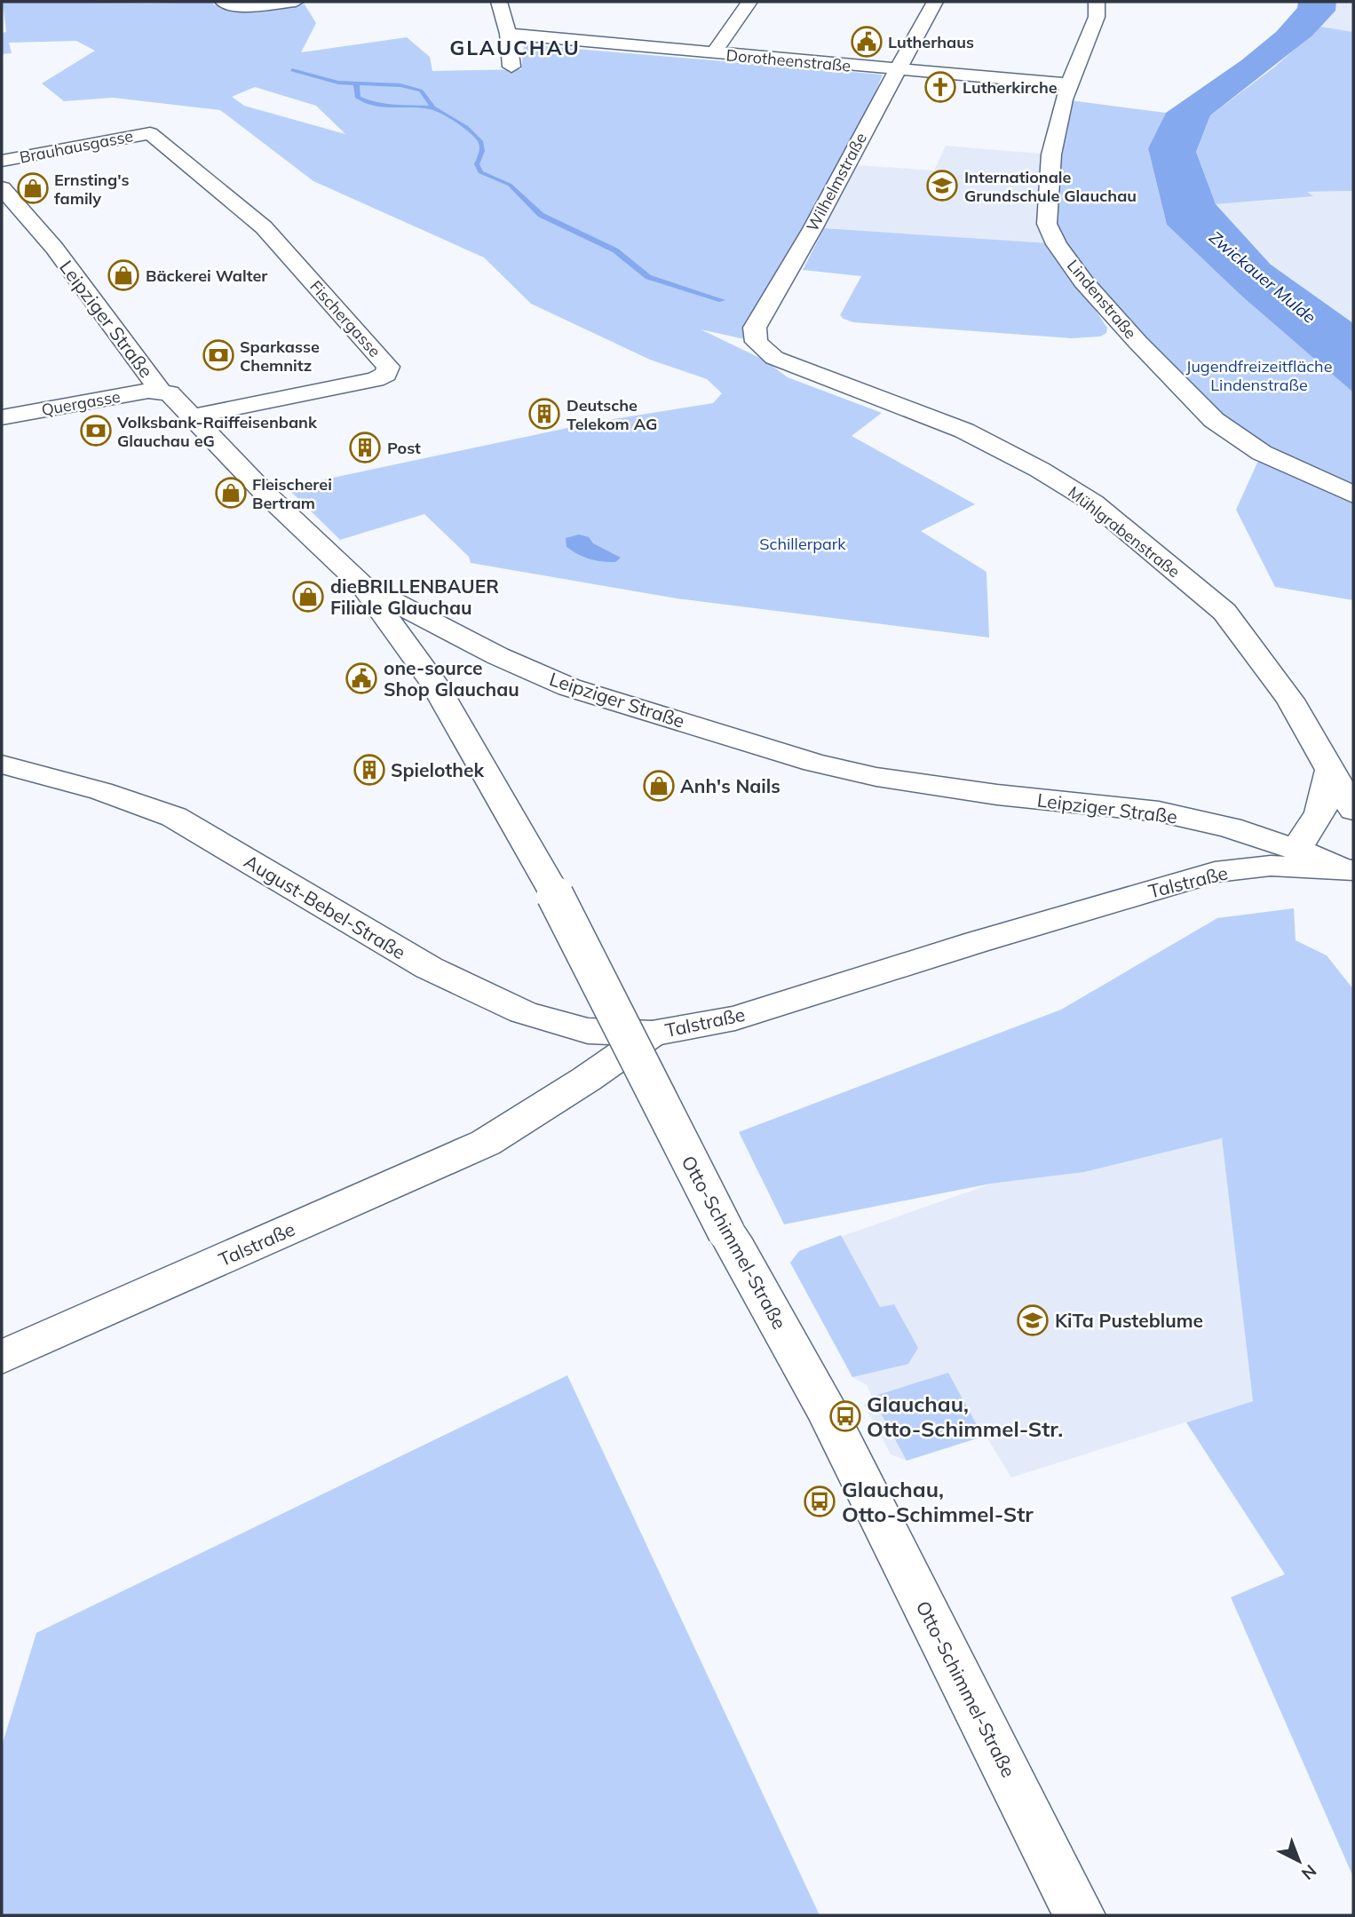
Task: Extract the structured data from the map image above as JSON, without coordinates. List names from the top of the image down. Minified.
{"streets":{"street":["Dorotheenstraße","Brauhausgasse","Wilhelmstraße","Lindenstraße","Leipziger Straße","Fischergasse","Quergasse","Mühlgrabenstraße","Talstraße","August-Bebel-Straße","Otto-Schimmel-Straße"]},"crossings":[["Dorotheenstraße","Wilhelmstraße"],["Dorotheenstraße","Lindenstraße"],["Brauhausgasse","Fischergasse"],["Wilhelmstraße","Mühlgrabenstraße"],["Leipziger Straße","Fischergasse"],["Leipziger Straße","Quergasse"],["Leipziger Straße","Talstraße"],["Leipziger Straße","Otto-Schimmel-Straße"],["Talstraße","August-Bebel-Straße"]],"districts":["GLAUCHAU"],"water":["Zwickauer Mulde"],"parks":["Jugendfreizeitfläche Lindenstraße","Schillerpark"],"places":{"public building":["Lutherhaus","one-source Shop Glauchau"],"church":["Lutherkirche"],"school or university":["Internationale Grundschule Glauchau","KiTa Pusteblume"],"shop":["Ernsting's family","Bäckerei Walter","Fleischerei Bertram","dieBRILLENBAUER Filiale Glauchau","Anh's Nails"],"bank":["Sparkasse Chemnitz","Volksbank-Raiffeisenbank Glauchau eG"],"building":["Deutsche Telekom AG","Post","Spielothek"],"bus stop":["Glauchau, Otto-Schimmel-Str.","Glauchau, Otto-Schimmel-Str"]},"north":"bottom right"}
